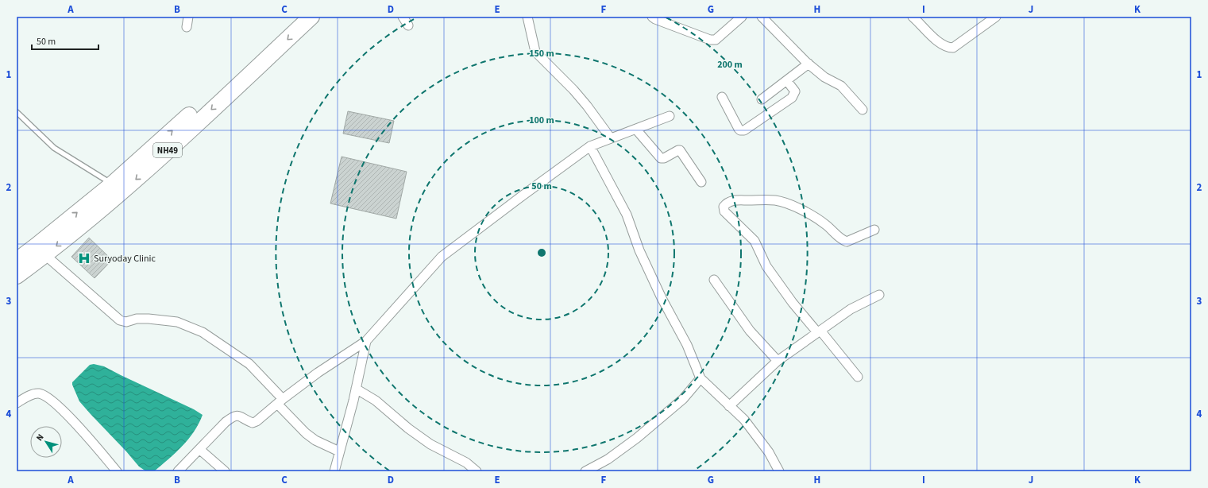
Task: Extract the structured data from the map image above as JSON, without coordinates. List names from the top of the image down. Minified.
{"streets":{"highway":["NH49"]},"places":{"hospital":["Suryoday Clinic"]},"scale_bar":"50 m","north":"top left","grid":{"columns":["A","B","C","D","E","F","G","H","I","J","K"],"rows":["1","2","3","4"]},"rings":["150 m","200 m","100 m","50 m"]}
